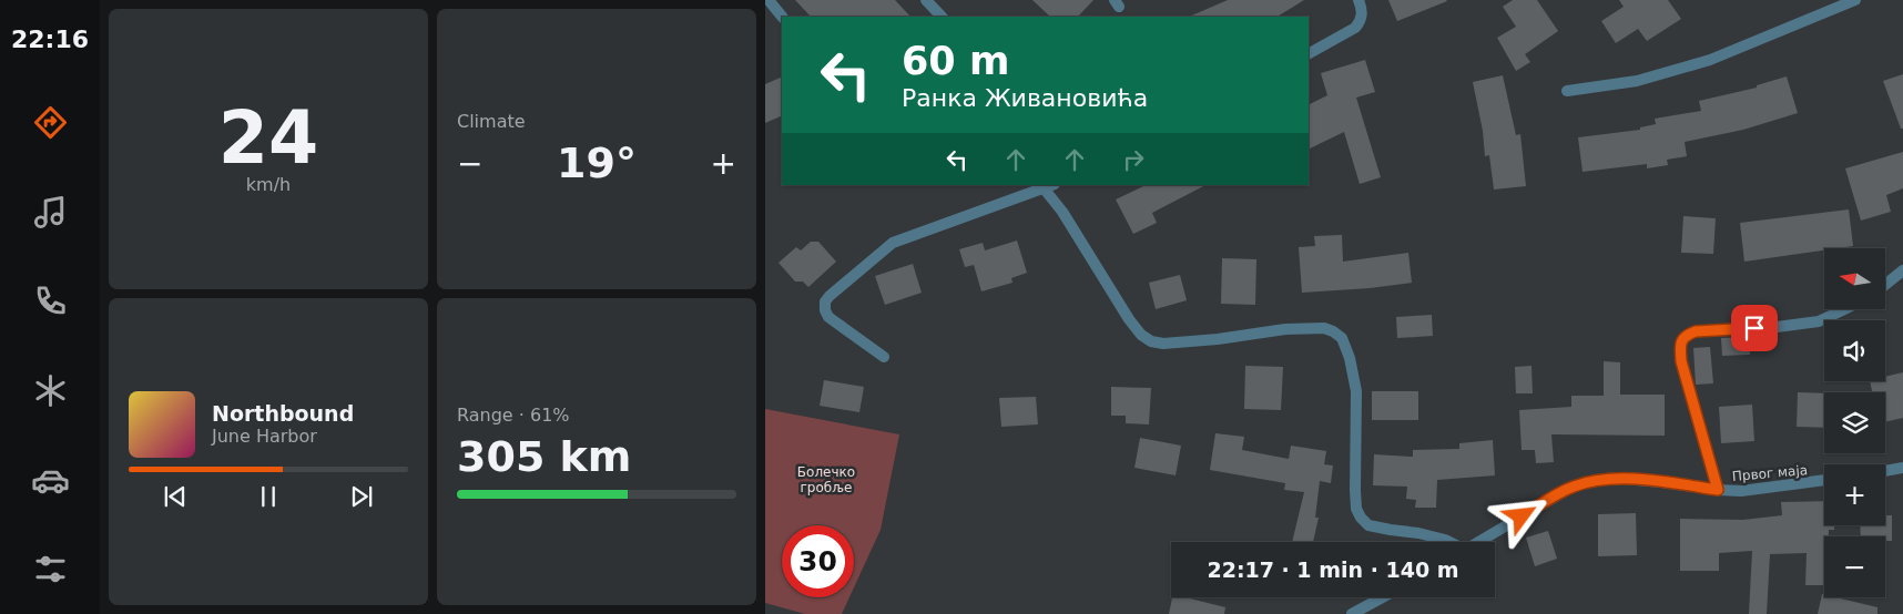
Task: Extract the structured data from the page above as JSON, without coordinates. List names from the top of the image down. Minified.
{"streets":{"street":["Првог маја"]},"parks":["Болечко гробље"],"north":"left","page":{"tabs":"22:16","tile":[["24","km/h"],"Climate",["Range · 61%","305 km"]],"turn":["60 m","Ранка Живановића"],"heat":["−","19°","+"],"map_buttons":["+","−"],"song":["Northbound","June Harbor"],"limit":"30","trip":"22:17 · 1 min · 140 m"}}
